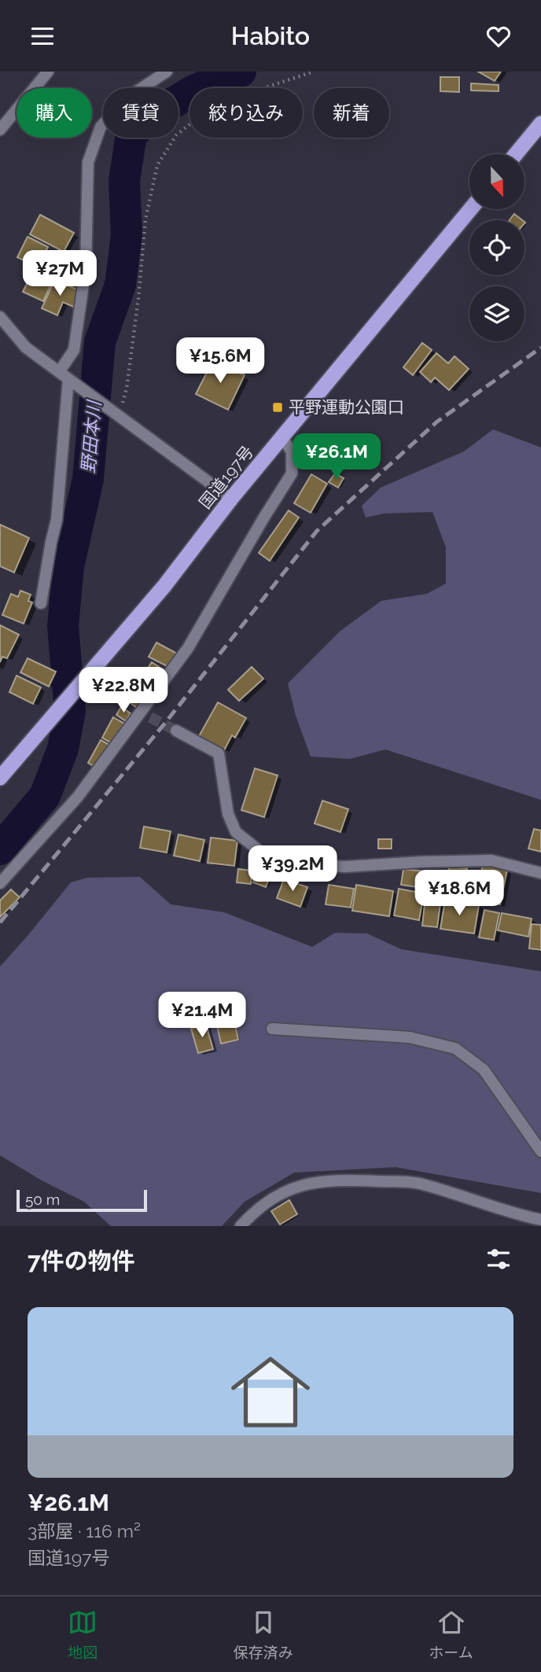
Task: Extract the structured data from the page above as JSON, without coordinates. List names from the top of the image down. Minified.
{"streets":{"highway":["国道197号"]},"water":["野田本川"],"places":{"transit":["平野運動公園口"]},"scale_bar":"50 m","north":"bottom","page":{"header":"Habito","chip":["購入","賃貸","絞り込み","新着"],"price":["¥27M","¥15.6M","¥26.1M","¥22.8M","¥39.2M","¥18.6M","¥21.4M"],"scale":"50 m","heading":"7件の物件","list":[{"name":"¥26.1M","note":"3部屋 · 116 m² · 国道197号"}],"tabs":["地図","保存済み","ホーム"]}}
